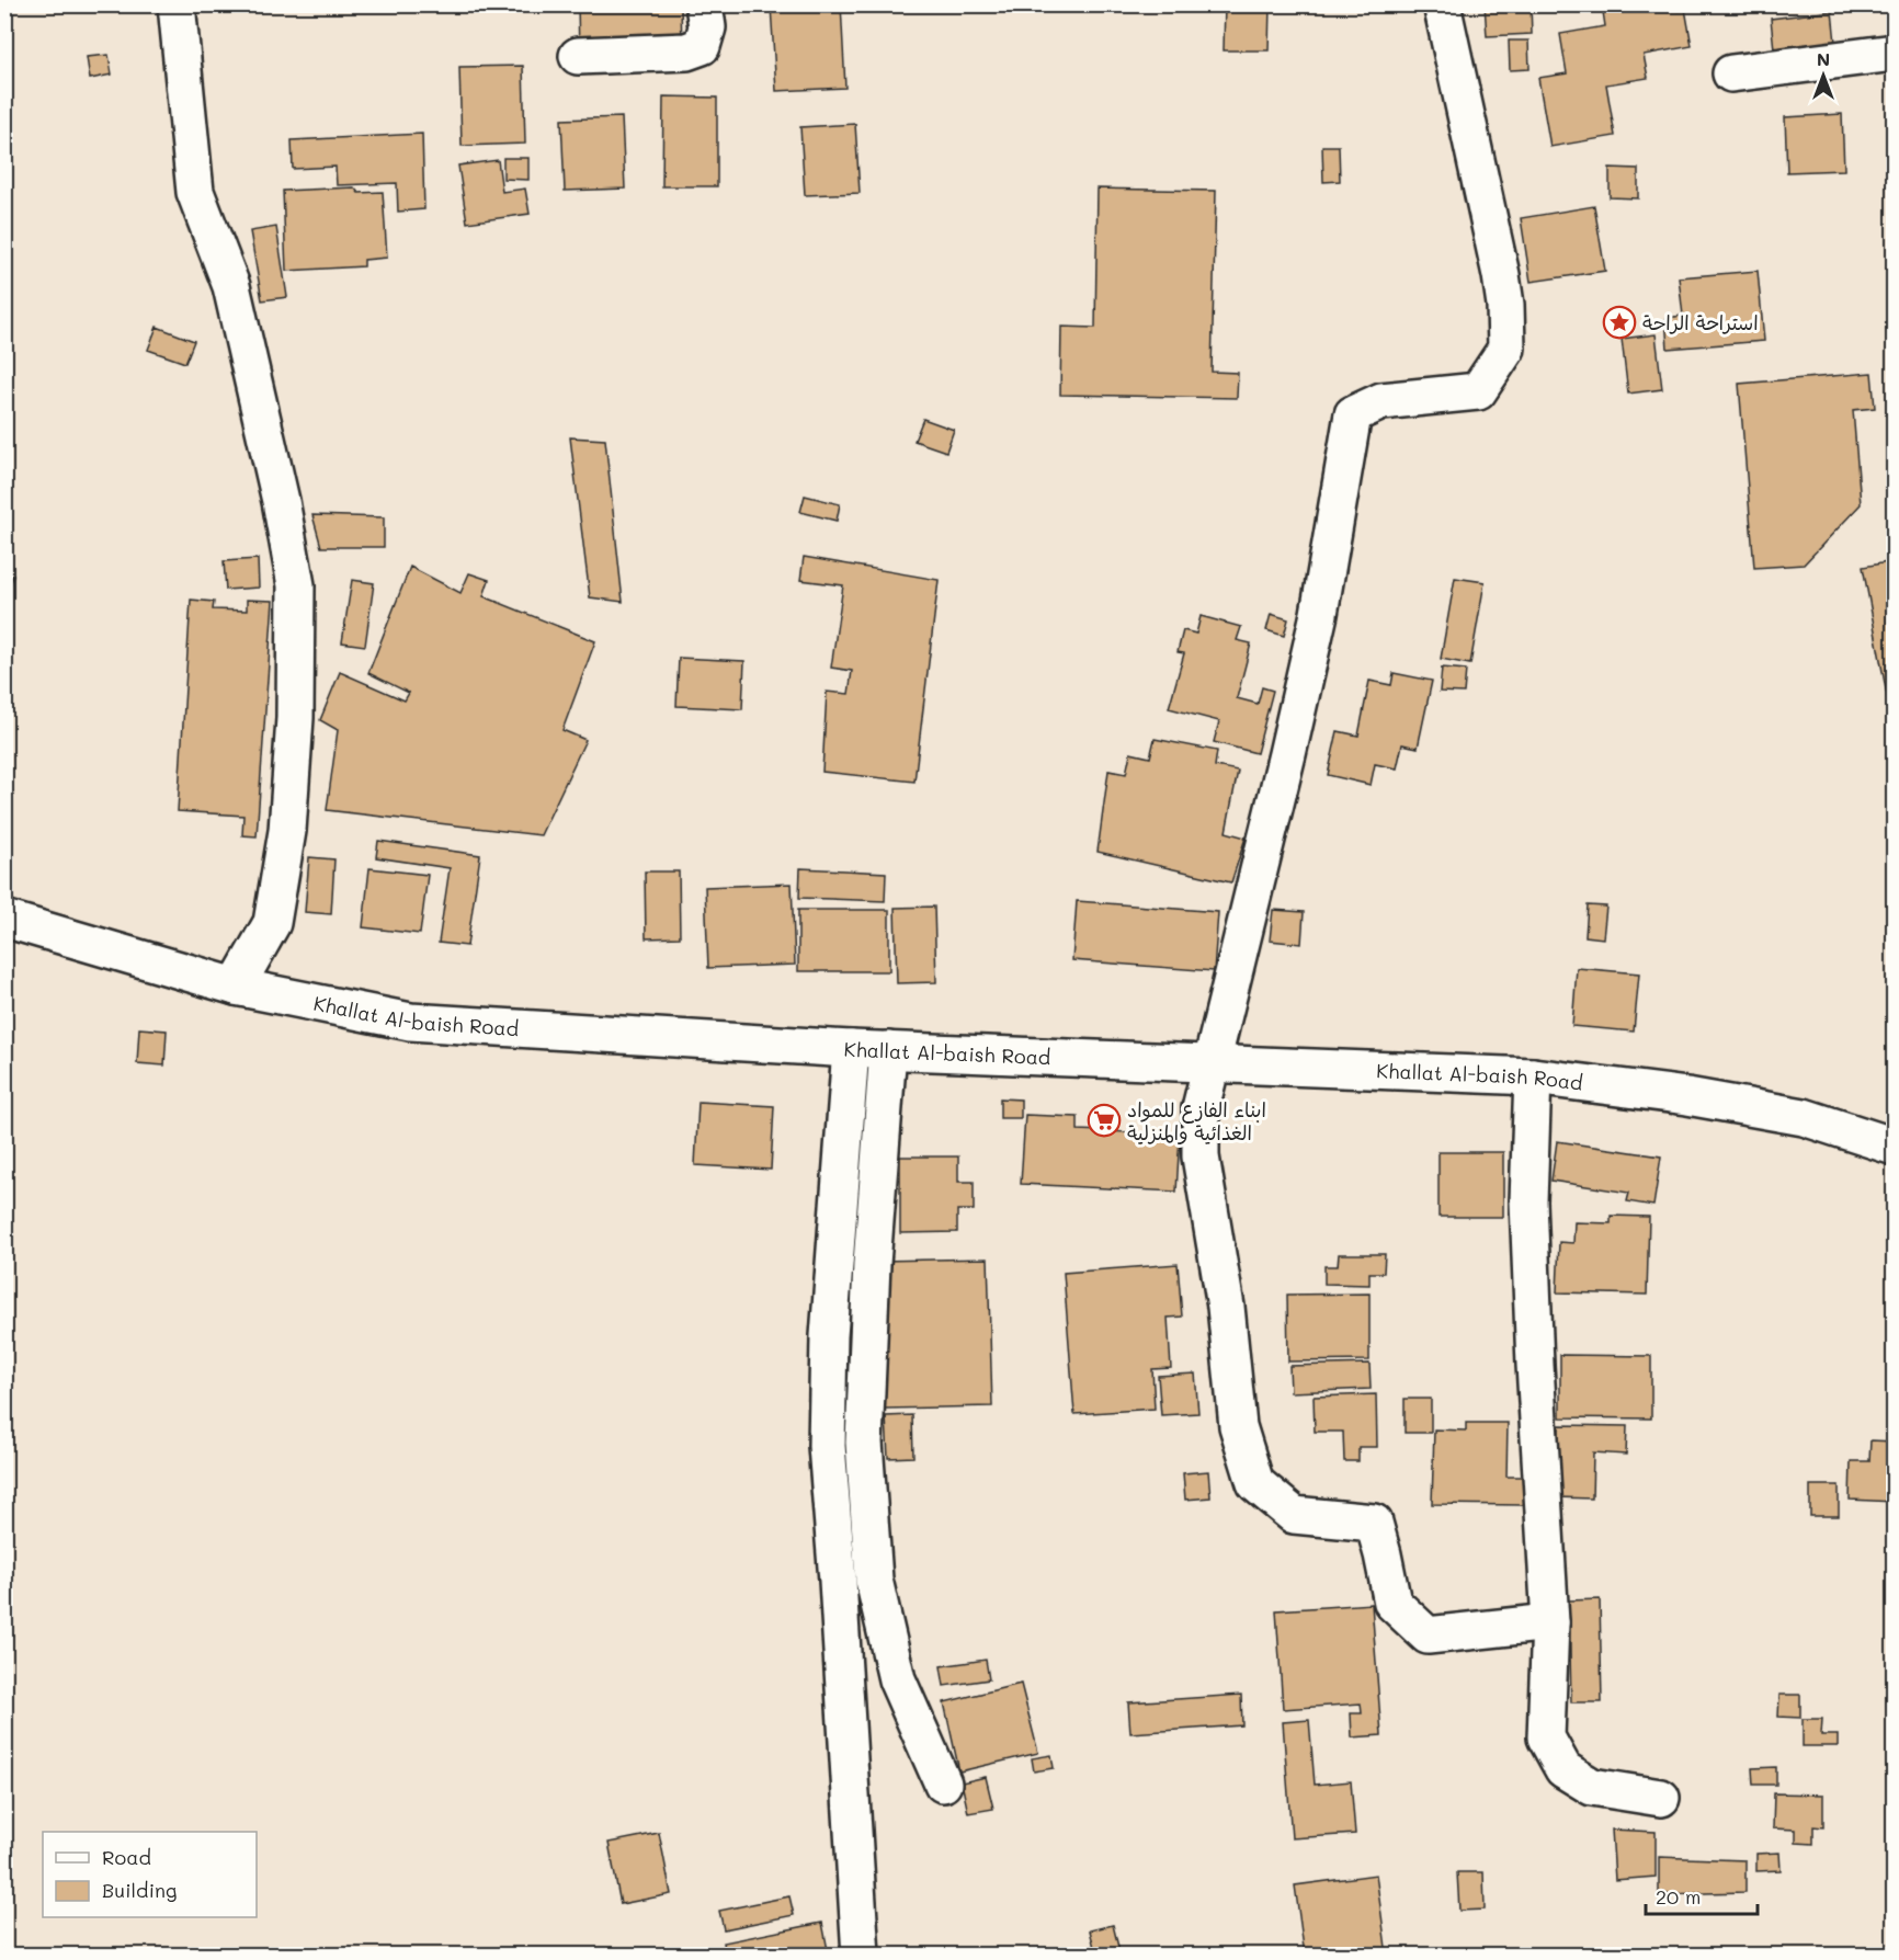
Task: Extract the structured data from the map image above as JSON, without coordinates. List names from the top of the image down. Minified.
{"streets":{"street":["Khallat Al-baish Road"]},"places":{"place":["استراحة الراحة"],"supermarket":["ابناء الفازع للمواد الغذائية والمنزلية"]},"legend":["Road","Building"],"scale_bar":"20 m","north":"top"}
